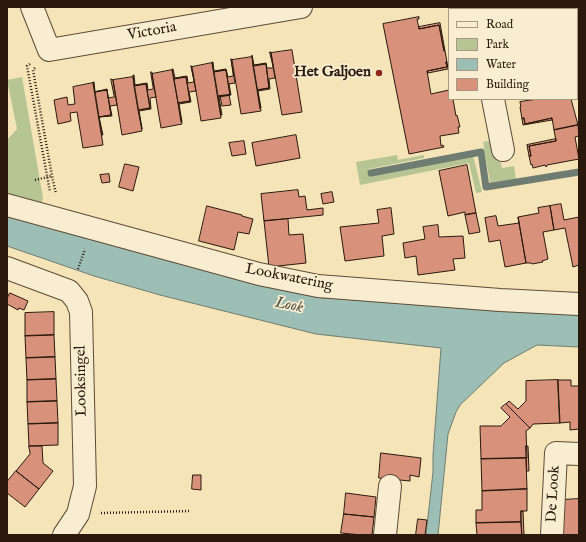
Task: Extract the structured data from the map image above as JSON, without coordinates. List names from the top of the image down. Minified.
{"streets":{"street":["Victoria","Lookwatering","Looksingel","De Look"]},"water":["Look"],"places":["Het Galjoen"],"legend":["Road","Park","Water","Building"]}
